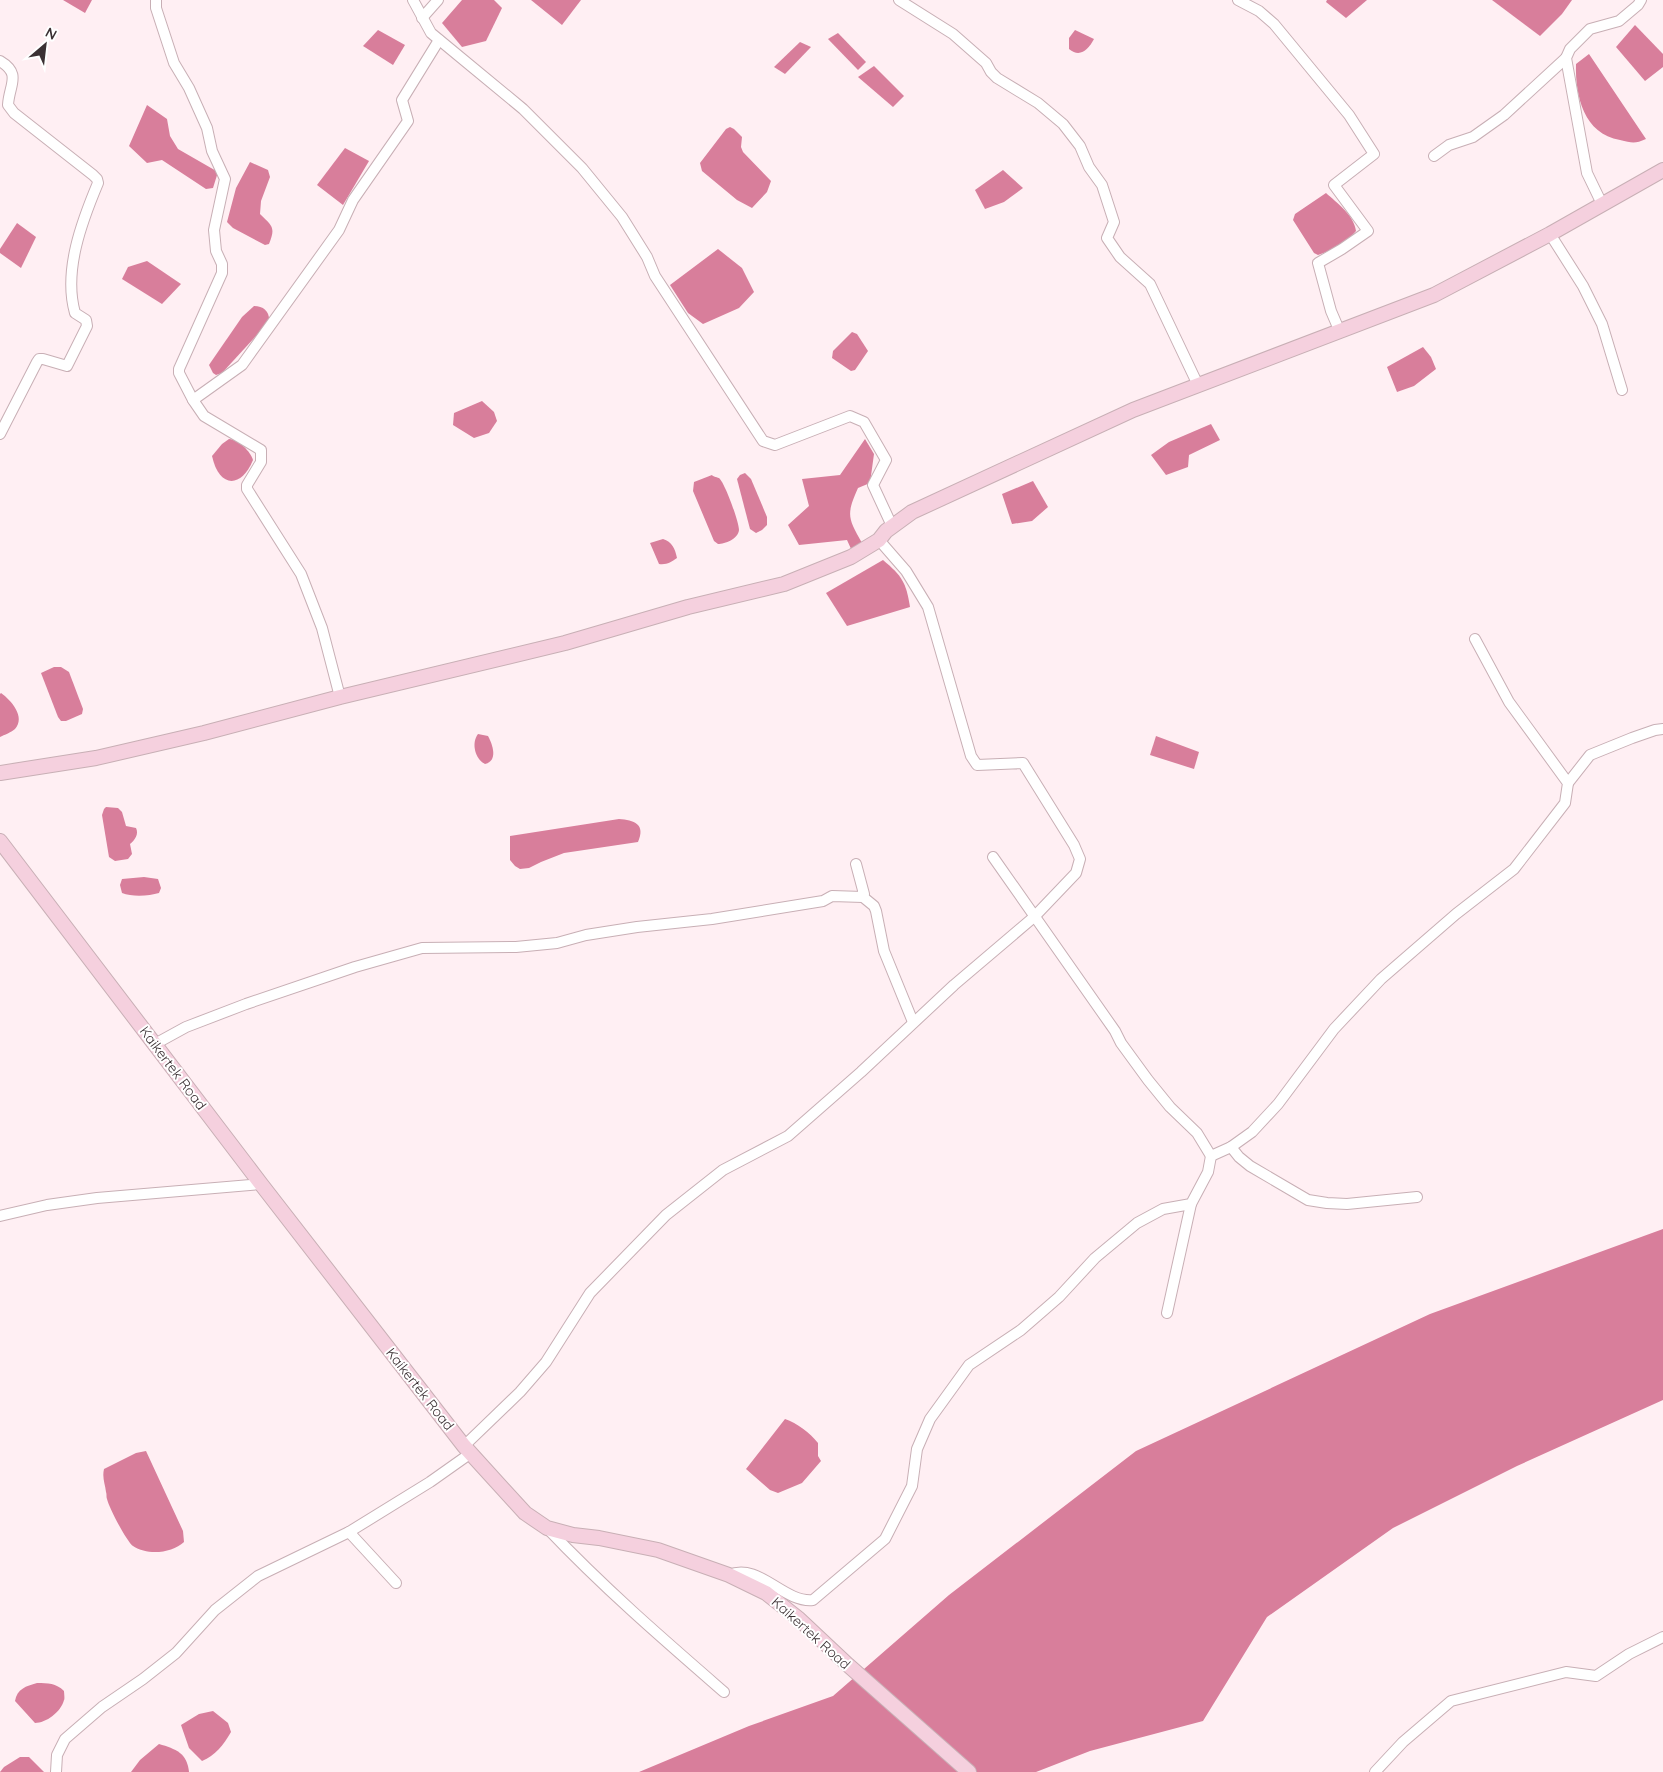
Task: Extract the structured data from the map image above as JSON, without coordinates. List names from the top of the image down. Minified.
{"streets":{"main road":["Kaikertek Road"]},"north":"top right"}
